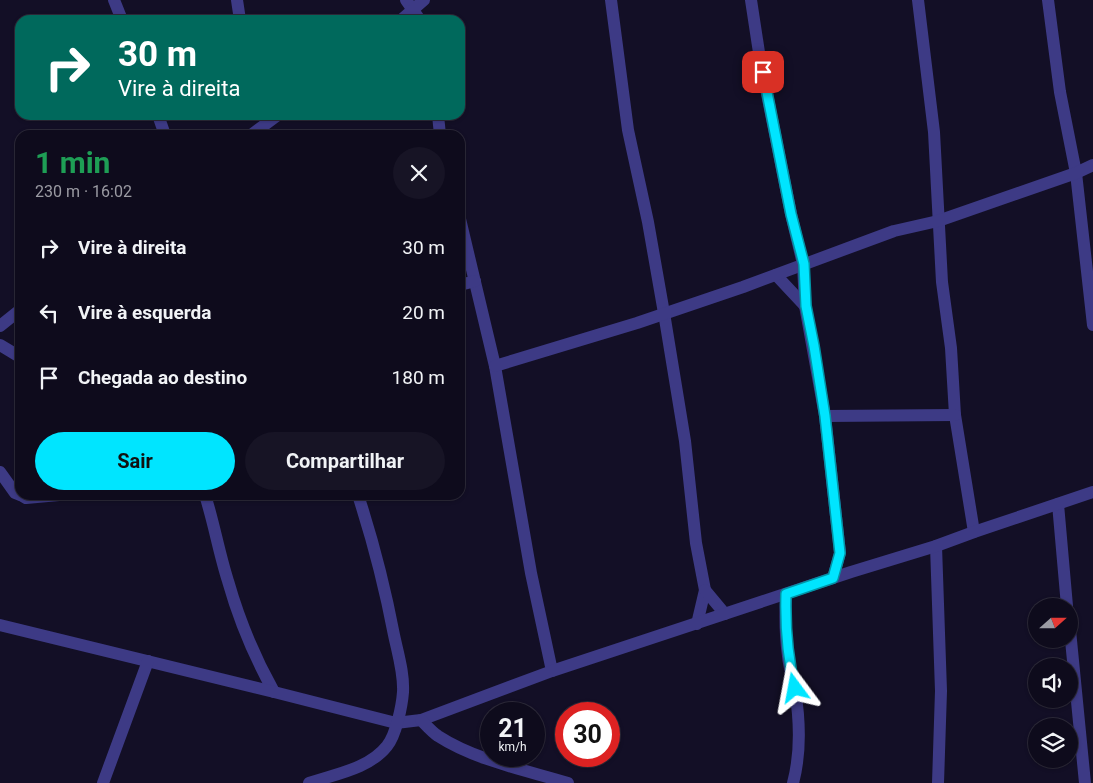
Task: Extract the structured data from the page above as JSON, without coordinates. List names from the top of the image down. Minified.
{"north":"right","page":{"turn":["30 m","Vire à direita"],"heading":["1 min","230 m · 16:02"],"list":[{"name":"Vire à direita","value":"30 m"},{"name":"Vire à esquerda","value":"20 m"},{"name":"Chegada ao destino","value":"180 m"}],"buttons":["Sair","Compartilhar"],"speed":"21 km/h","limit":"30"}}
